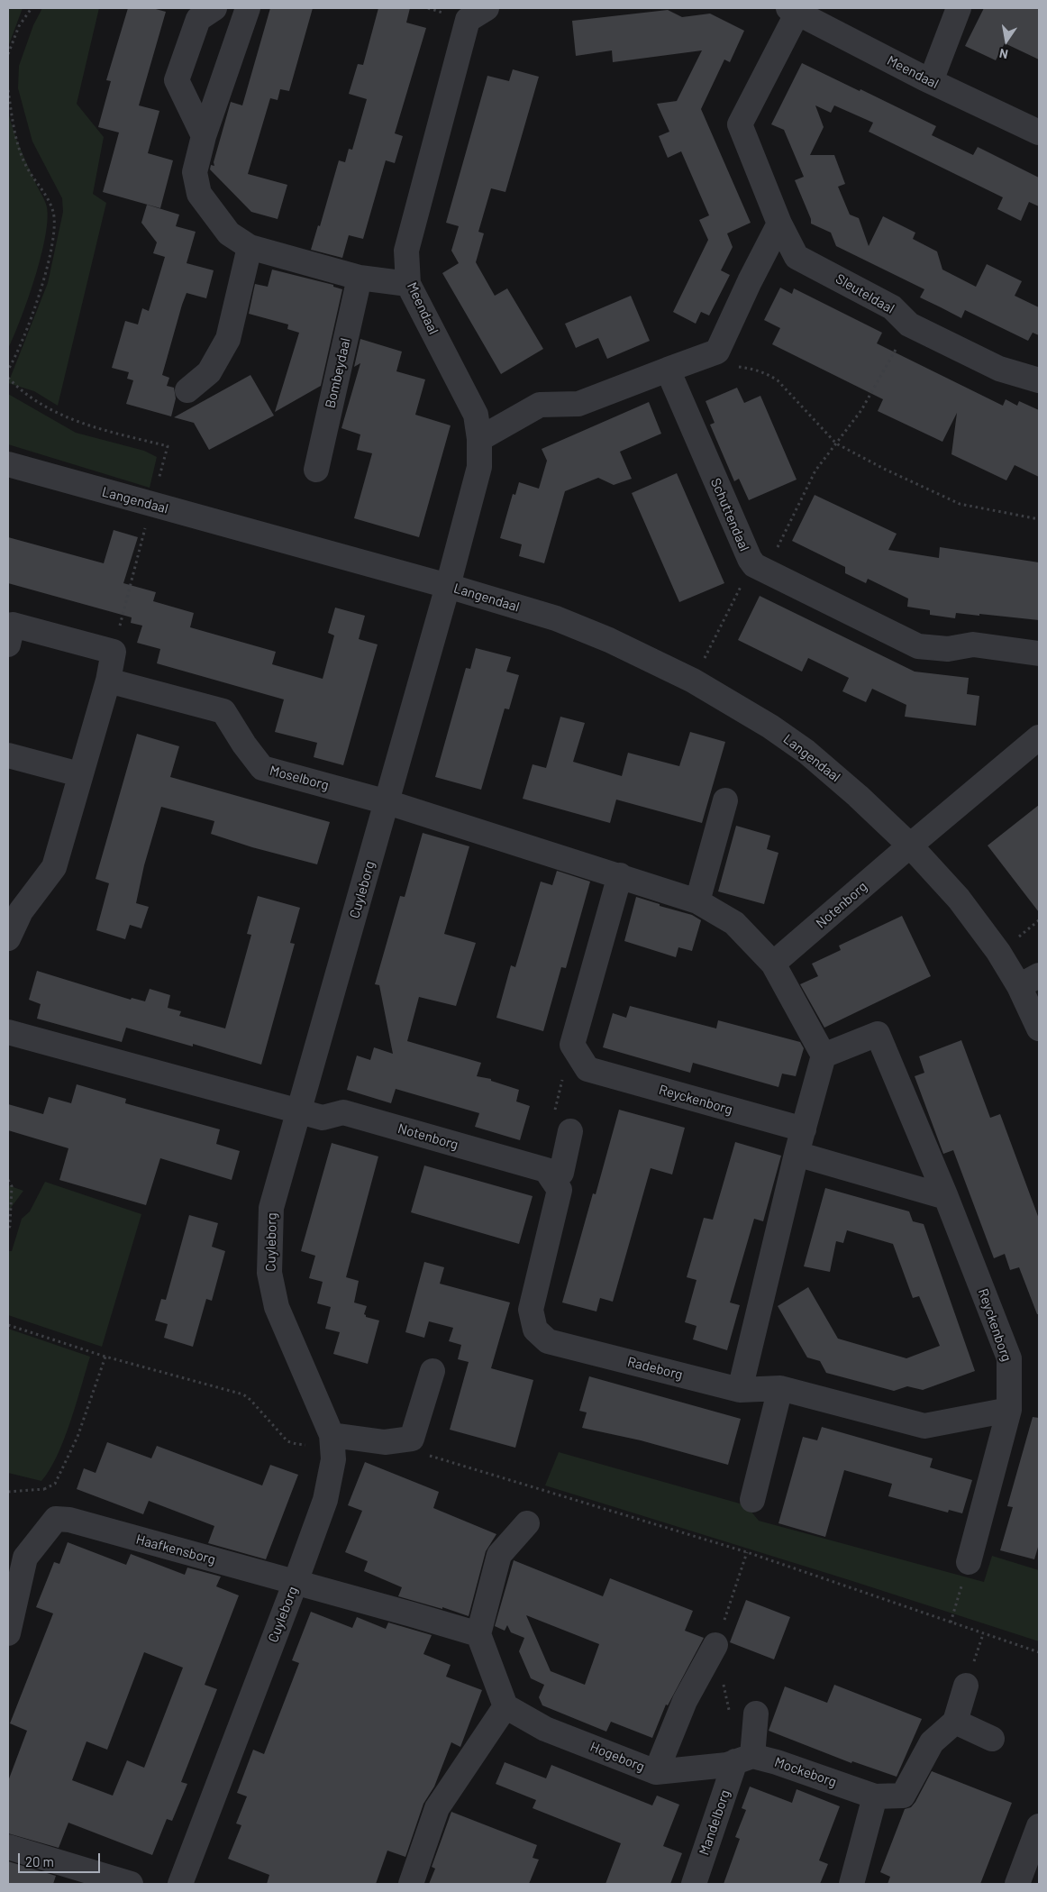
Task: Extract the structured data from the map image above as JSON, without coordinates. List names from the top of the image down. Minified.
{"streets":{"street":["Meendaal","Sleuteldaal","Bombeydaal","Langendaal","Schuttendaal","Moselborg","Cuyleborg","Notenborg","Reyckenborg","Radeborg","Haafkensborg","Hogeborg","Mockeborg","Mandelborg"]},"crossings":[["Meendaal","Sleuteldaal"],["Meendaal","Langendaal"],["Meendaal","Cuyleborg"],["Langendaal","Cuyleborg"],["Langendaal","Notenborg"],["Moselborg","Cuyleborg"],["Cuyleborg","Notenborg"],["Cuyleborg","Haafkensborg"],["Notenborg","Radeborg"],["Reyckenborg","Radeborg"],["Hogeborg","Mockeborg"],["Hogeborg","Mandelborg"],["Mockeborg","Mandelborg"]],"scale_bar":"20 m","north":"bottom"}
